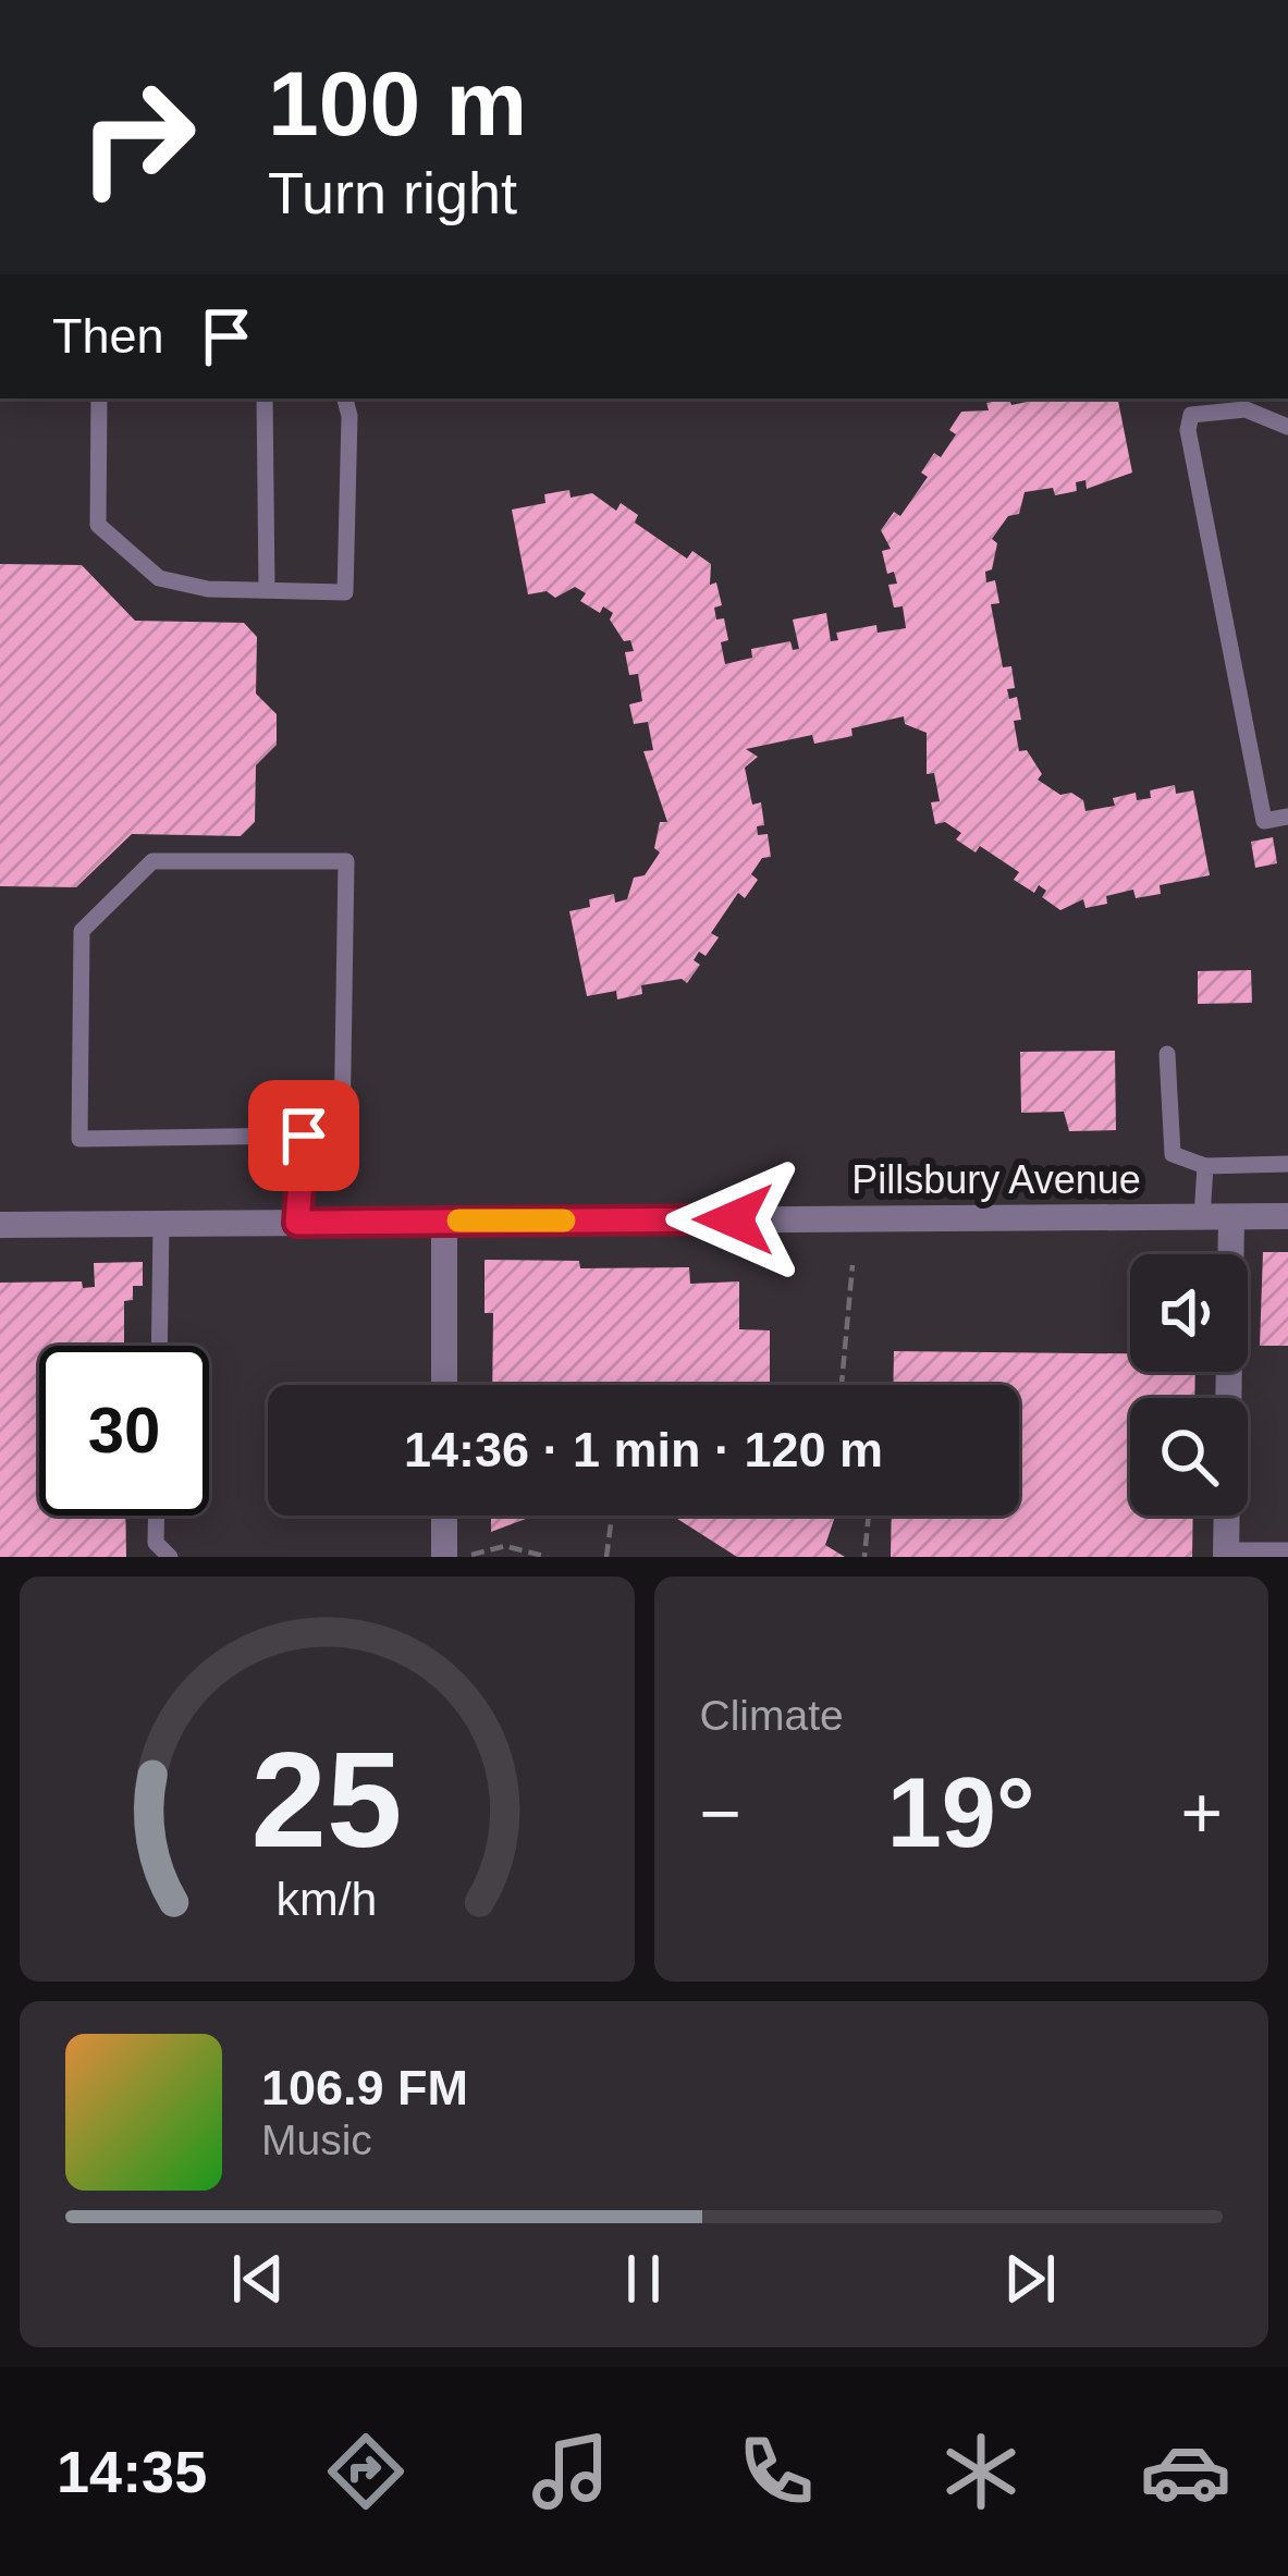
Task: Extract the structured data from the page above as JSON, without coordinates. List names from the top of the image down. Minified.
{"streets":{"street":["Pillsbury Avenue"]},"page":{"turn":["100 m","Turn right"],"then":"Then","limit":"30","trip":"14:36 · 1 min · 120 m","tile":"Climate","heat":["−","19°","+"],"song":["106.9 FM","Music"],"tabs":"14:35","gauge":["25","km/h"]}}
